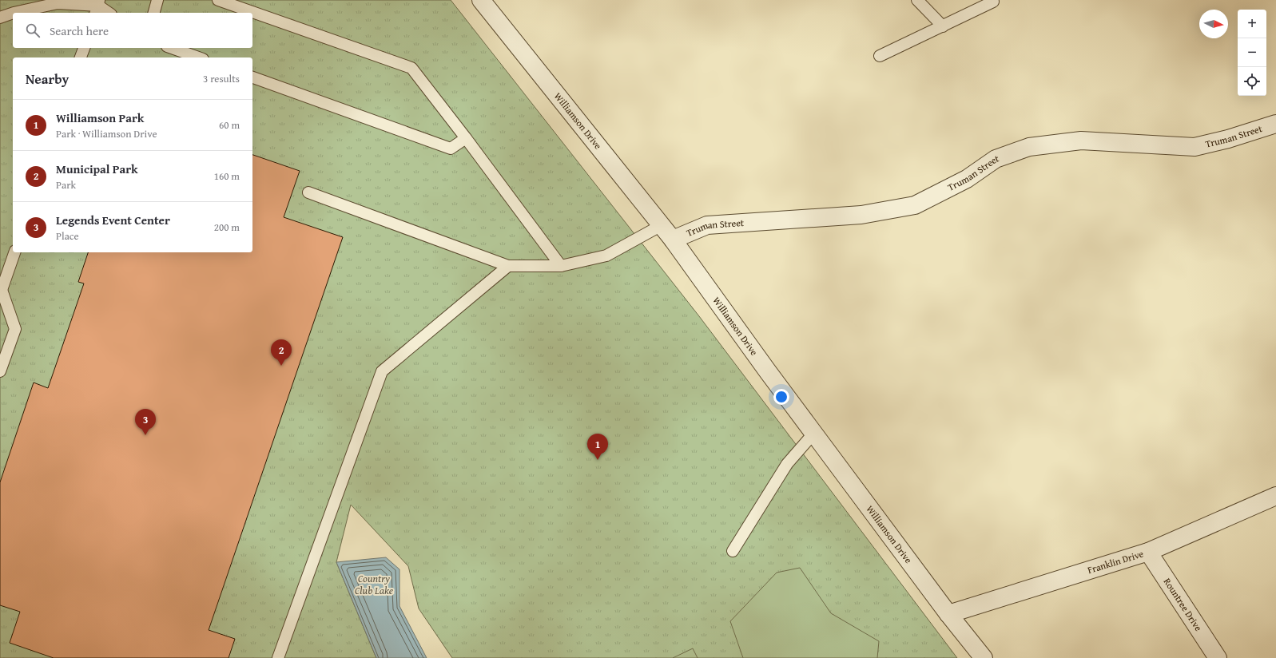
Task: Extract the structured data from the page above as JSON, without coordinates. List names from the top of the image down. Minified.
{"streets":{"street":["Williamson Drive","Truman Street","Franklin Drive","Rountree Drive"]},"crossings":[["Williamson Drive","Truman Street"],["Williamson Drive","Franklin Drive"],["Franklin Drive","Rountree Drive"]],"water":["Country Club Lake"],"north":"right","page":{"map_buttons":["+","−"],"search":"Search here","heading":["Nearby","3 results"],"list":[{"mark":"1","name":"Williamson Park","note":"Park · Williamson Drive","value":"60 m"},{"mark":"2","name":"Municipal Park","note":"Park","value":"160 m"},{"mark":"3","name":"Legends Event Center","note":"Place","value":"200 m"}],"pins":["2","3","1"]}}
